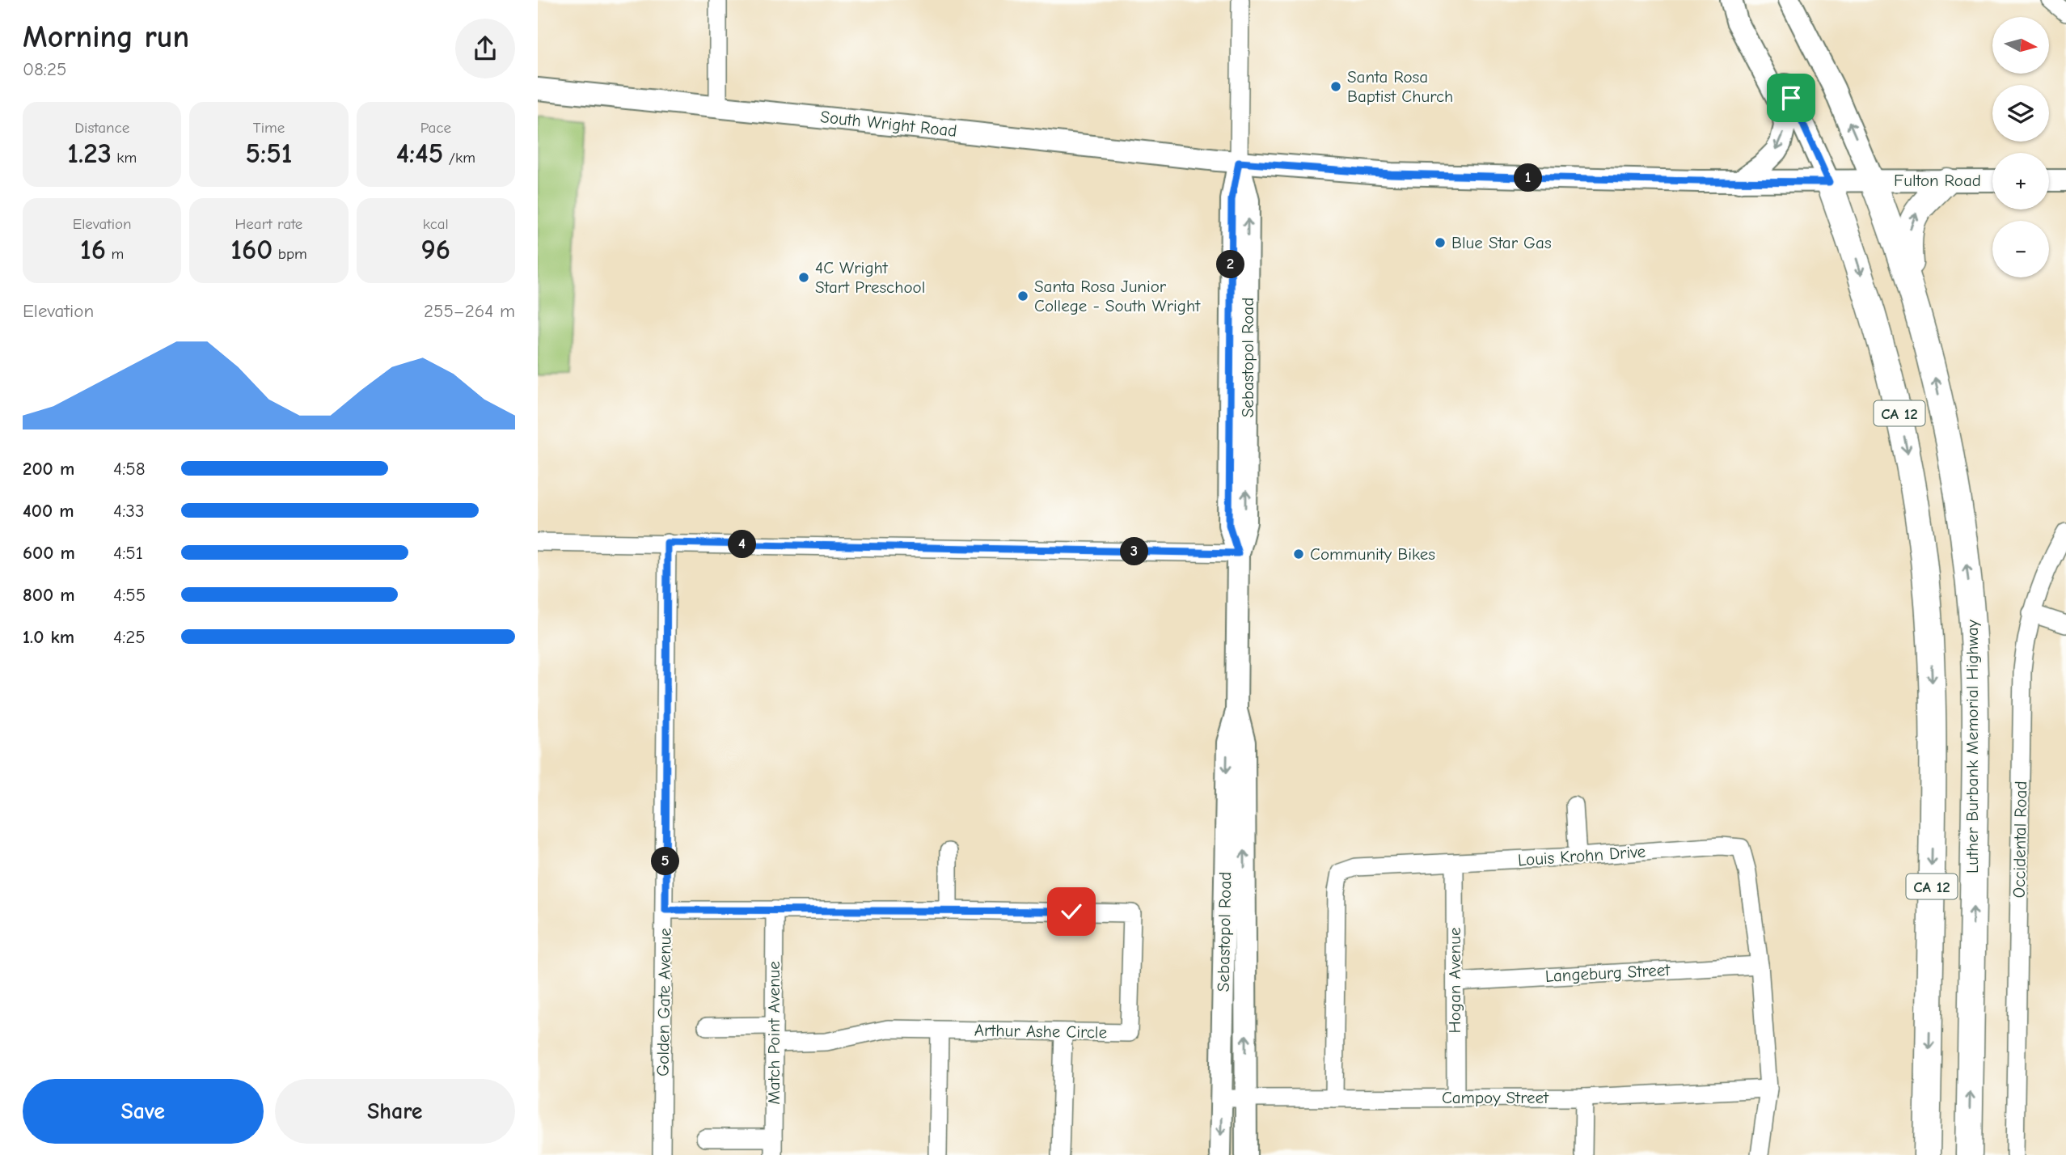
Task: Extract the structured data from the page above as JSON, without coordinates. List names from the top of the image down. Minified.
{"streets":{"highway":["CA 12","Luther Burbank Memorial Highway"],"main road":["South Wright Road","Fulton Road","Sebastopol Road"],"street":["Occidental Road","Louis Krohn Drive","Langeburg Street","Hogan Avenue","Golden Gate Avenue","Arthur Ashe Circle","Match Point Avenue","Campoy Street"]},"crossings":[["South Wright Road","Fulton Road"],["South Wright Road","Sebastopol Road"],["Fulton Road","CA 12"],["Fulton Road","Luther Burbank Memorial Highway"],["Sebastopol Road","Campoy Street"],["CA 12","Luther Burbank Memorial Highway"],["Louis Krohn Drive","Langeburg Street"],["Louis Krohn Drive","Hogan Avenue"],["Louis Krohn Drive","Campoy Street"],["Langeburg Street","Hogan Avenue"],["Hogan Avenue","Campoy Street"],["Golden Gate Avenue","Arthur Ashe Circle"],["Arthur Ashe Circle","Match Point Avenue"]],"places":["Santa Rosa Baptist Church","Blue Star Gas","4C Wright Start Preschool","Santa Rosa Junior College - South Wright","Community Bikes"],"north":"right","page":{"heading":["Morning run","08:25"],"map_buttons":["+","−"],"stats":[["Distance","1.23 km"],["Time","5:51"],["Pace","4:45 /km"],["Elevation","16 m"],["Heart rate","160 bpm"],["kcal","96"]],"pins":["1","2","4","3","5"],"chart":["Elevation","255–264 m"],"list":[{"name":"200 m","note":"4:58"},{"name":"400 m","note":"4:33"},{"name":"600 m","note":"4:51"},{"name":"800 m","note":"4:55"},{"name":"1.0 km","note":"4:25"}],"buttons":["Save","Share"]}}
